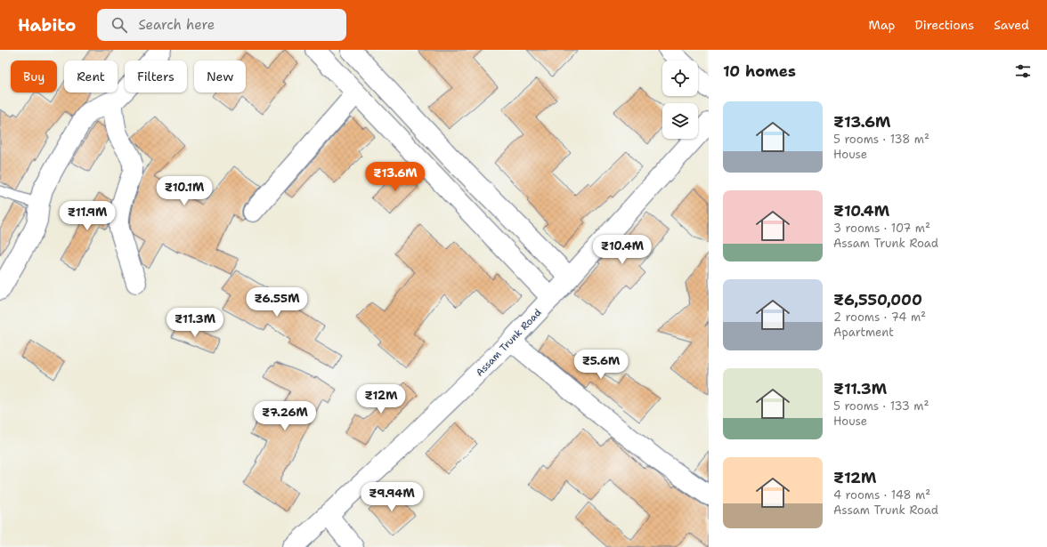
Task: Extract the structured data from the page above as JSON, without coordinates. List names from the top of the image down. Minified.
{"streets":{"street":["Assam Trunk Road"]},"page":{"header":"Habito","search":"Search here","nav":["Map","Directions","Saved"],"heading":"10 homes","chip":["Buy","Rent","Filters","New"],"list":[{"name":"₹13.6M","note":"5 rooms · 138 m² · House"},{"name":"₹10.4M","note":"3 rooms · 107 m² · Assam Trunk Road"},{"name":"₹6,550,000","note":"2 rooms · 74 m² · Apartment"},{"name":"₹11.3M","note":"5 rooms · 133 m² · House"},{"name":"₹12M","note":"4 rooms · 148 m² · Assam Trunk Road"}],"price":["₹13.6M","₹10.1M","₹11.9M","₹10.4M","₹6.55M","₹11.3M","₹5.6M","₹12M","₹7.26M","₹9.94M"]}}
